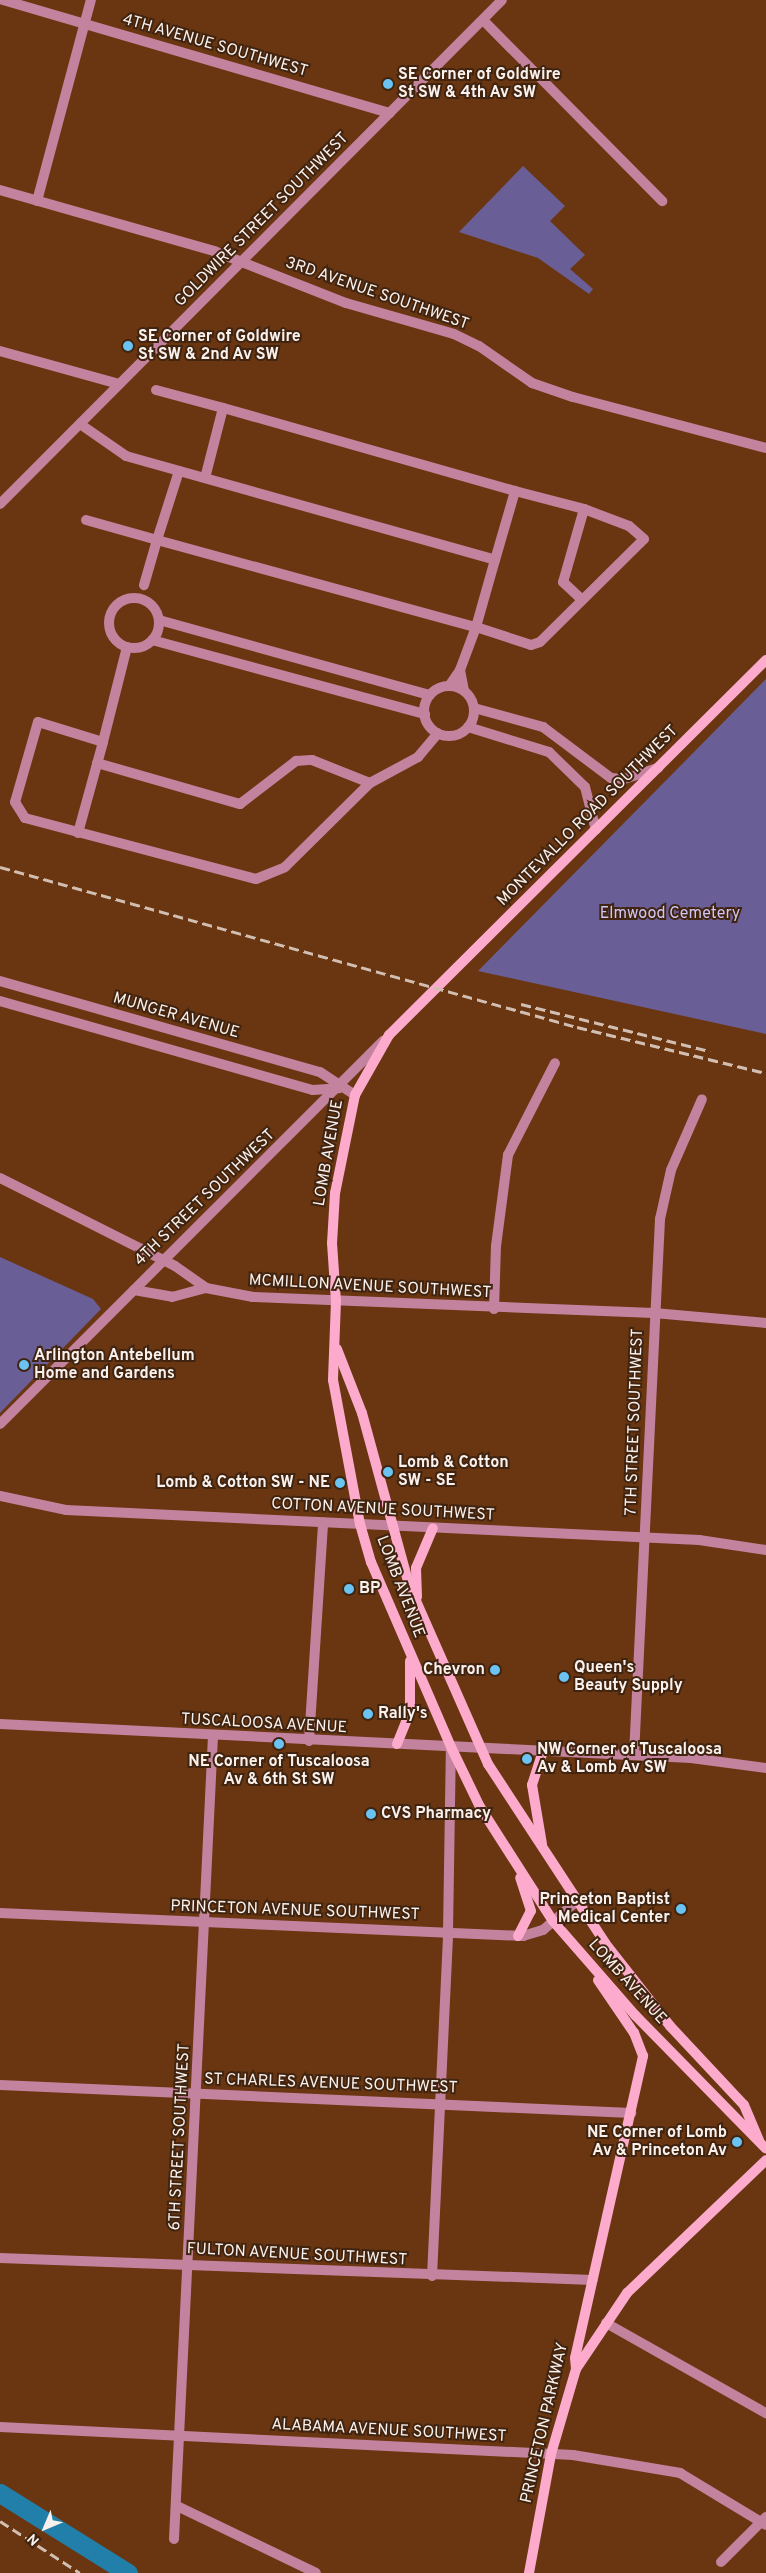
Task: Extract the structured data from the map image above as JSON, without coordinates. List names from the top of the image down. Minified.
{"streets":{"main road":["MONTEVALLO ROAD SOUTHWEST","LOMB AVENUE","4TH STREET SOUTHWEST","PRINCETON PARKWAY"],"street":["4TH AVENUE SOUTHWEST","GOLDWIRE STREET SOUTHWEST","3RD AVENUE SOUTHWEST","MUNGER AVENUE","MCMILLON AVENUE SOUTHWEST","7TH STREET SOUTHWEST","COTTON AVENUE SOUTHWEST","TUSCALOOSA AVENUE","PRINCETON AVENUE SOUTHWEST","ST CHARLES AVENUE SOUTHWEST","6TH STREET SOUTHWEST","FULTON AVENUE SOUTHWEST","ALABAMA AVENUE SOUTHWEST"]},"crossings":[["4TH AVENUE SOUTHWEST","GOLDWIRE STREET SOUTHWEST"],["GOLDWIRE STREET SOUTHWEST","3RD AVENUE SOUTHWEST"],["MONTEVALLO ROAD SOUTHWEST","4TH STREET SOUTHWEST"],["MUNGER AVENUE","LOMB AVENUE"],["MUNGER AVENUE","4TH STREET SOUTHWEST"],["LOMB AVENUE","4TH STREET SOUTHWEST"],["LOMB AVENUE","MCMILLON AVENUE SOUTHWEST"],["LOMB AVENUE","COTTON AVENUE SOUTHWEST"],["LOMB AVENUE","TUSCALOOSA AVENUE"],["LOMB AVENUE","PRINCETON AVENUE SOUTHWEST"],["4TH STREET SOUTHWEST","MCMILLON AVENUE SOUTHWEST"],["MCMILLON AVENUE SOUTHWEST","7TH STREET SOUTHWEST"],["7TH STREET SOUTHWEST","COTTON AVENUE SOUTHWEST"],["7TH STREET SOUTHWEST","TUSCALOOSA AVENUE"],["TUSCALOOSA AVENUE","6TH STREET SOUTHWEST"],["PRINCETON AVENUE SOUTHWEST","6TH STREET SOUTHWEST"],["ST CHARLES AVENUE SOUTHWEST","6TH STREET SOUTHWEST"],["6TH STREET SOUTHWEST","FULTON AVENUE SOUTHWEST"],["6TH STREET SOUTHWEST","ALABAMA AVENUE SOUTHWEST"],["FULTON AVENUE SOUTHWEST","PRINCETON PARKWAY"],["PRINCETON PARKWAY","ALABAMA AVENUE SOUTHWEST"]],"parks":["Elmwood Cemetery"],"places":["SE Corner of Goldwire St SW & 4th Av SW","SE Corner of Goldwire St SW & 2nd Av SW","Arlington Antebellum Home and Gardens","Lomb & Cotton SW - SE","Lomb & Cotton SW - NE","BP","Chevron","Queen's Beauty Supply","Rally's","NE Corner of Tuscaloosa Av & 6th St SW","NW Corner of Tuscaloosa Av & Lomb Av SW","CVS Pharmacy","Princeton Baptist Medical Center","NE Corner of Lomb Av & Princeton Av"],"north":"bottom left"}
